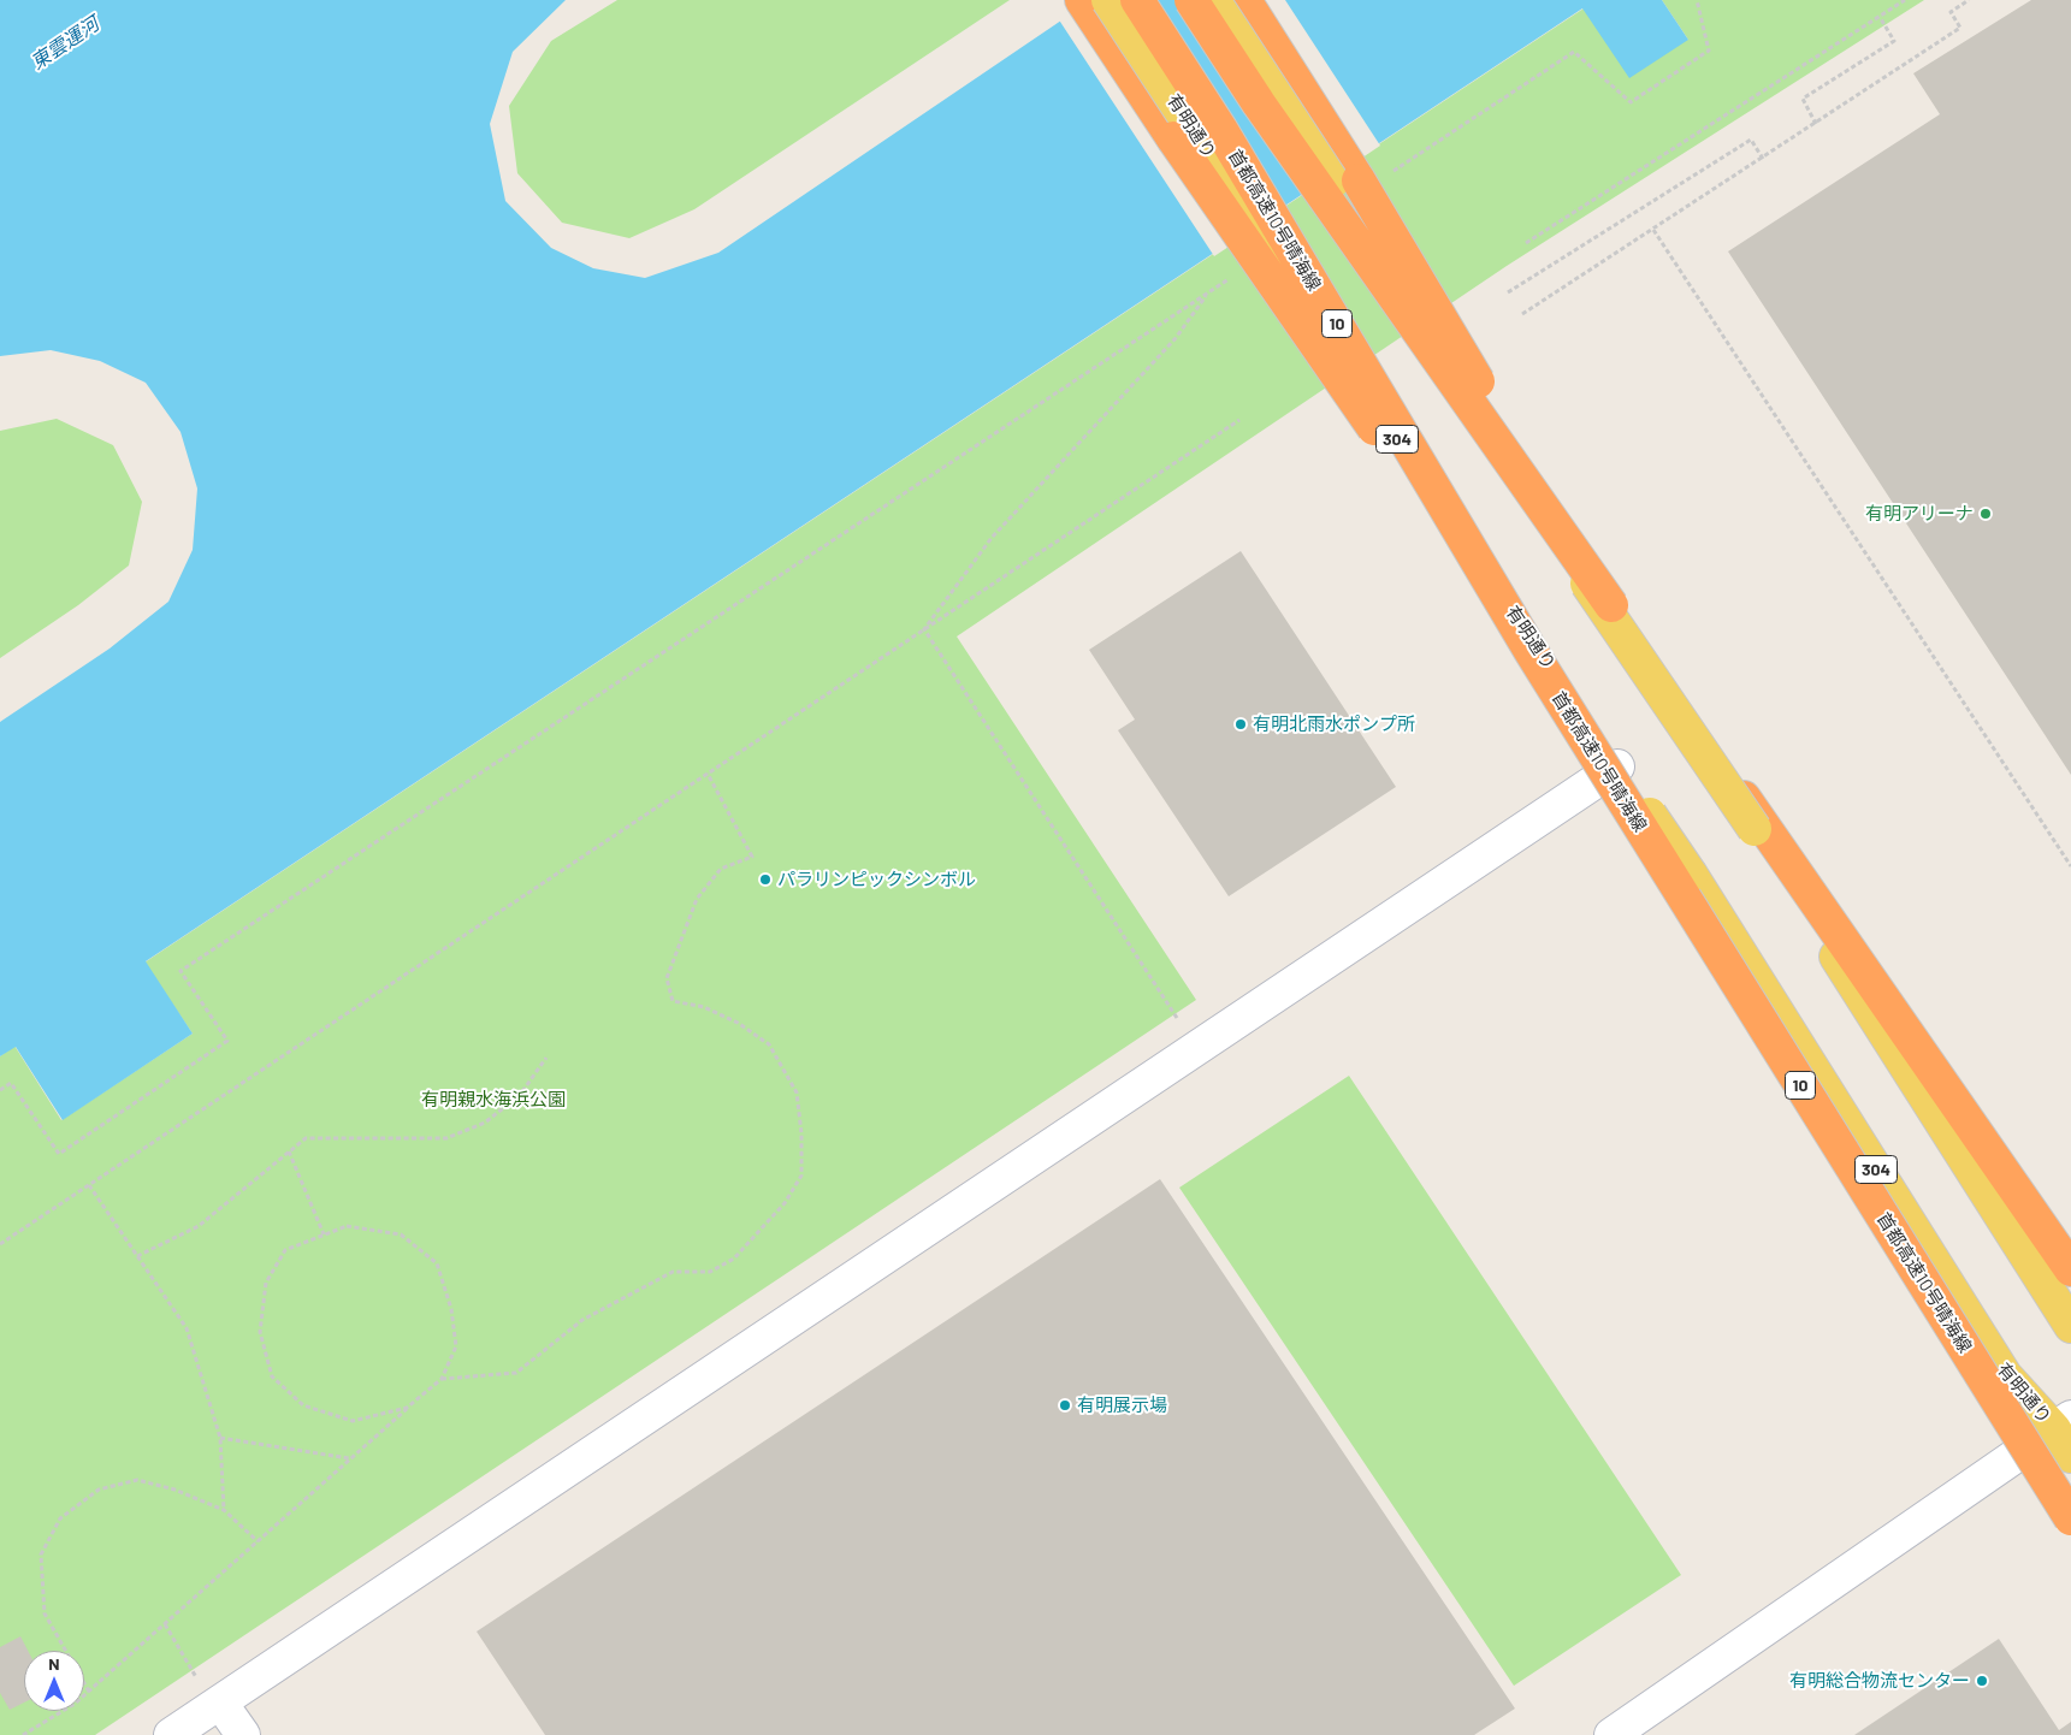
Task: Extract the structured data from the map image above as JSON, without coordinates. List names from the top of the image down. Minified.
{"streets":{"highway":["首都高速10号晴海線","10"],"main road":["有明通り","304"]},"crossings":[["首都高速10号晴海線","10"]],"water":["東雲運河"],"parks":["有明親水海浜公園"],"places":["有明アリーナ","有明北雨水ポンプ所","パラリンピックシンボル","有明展示場","有明総合物流センター"],"north":"top"}
